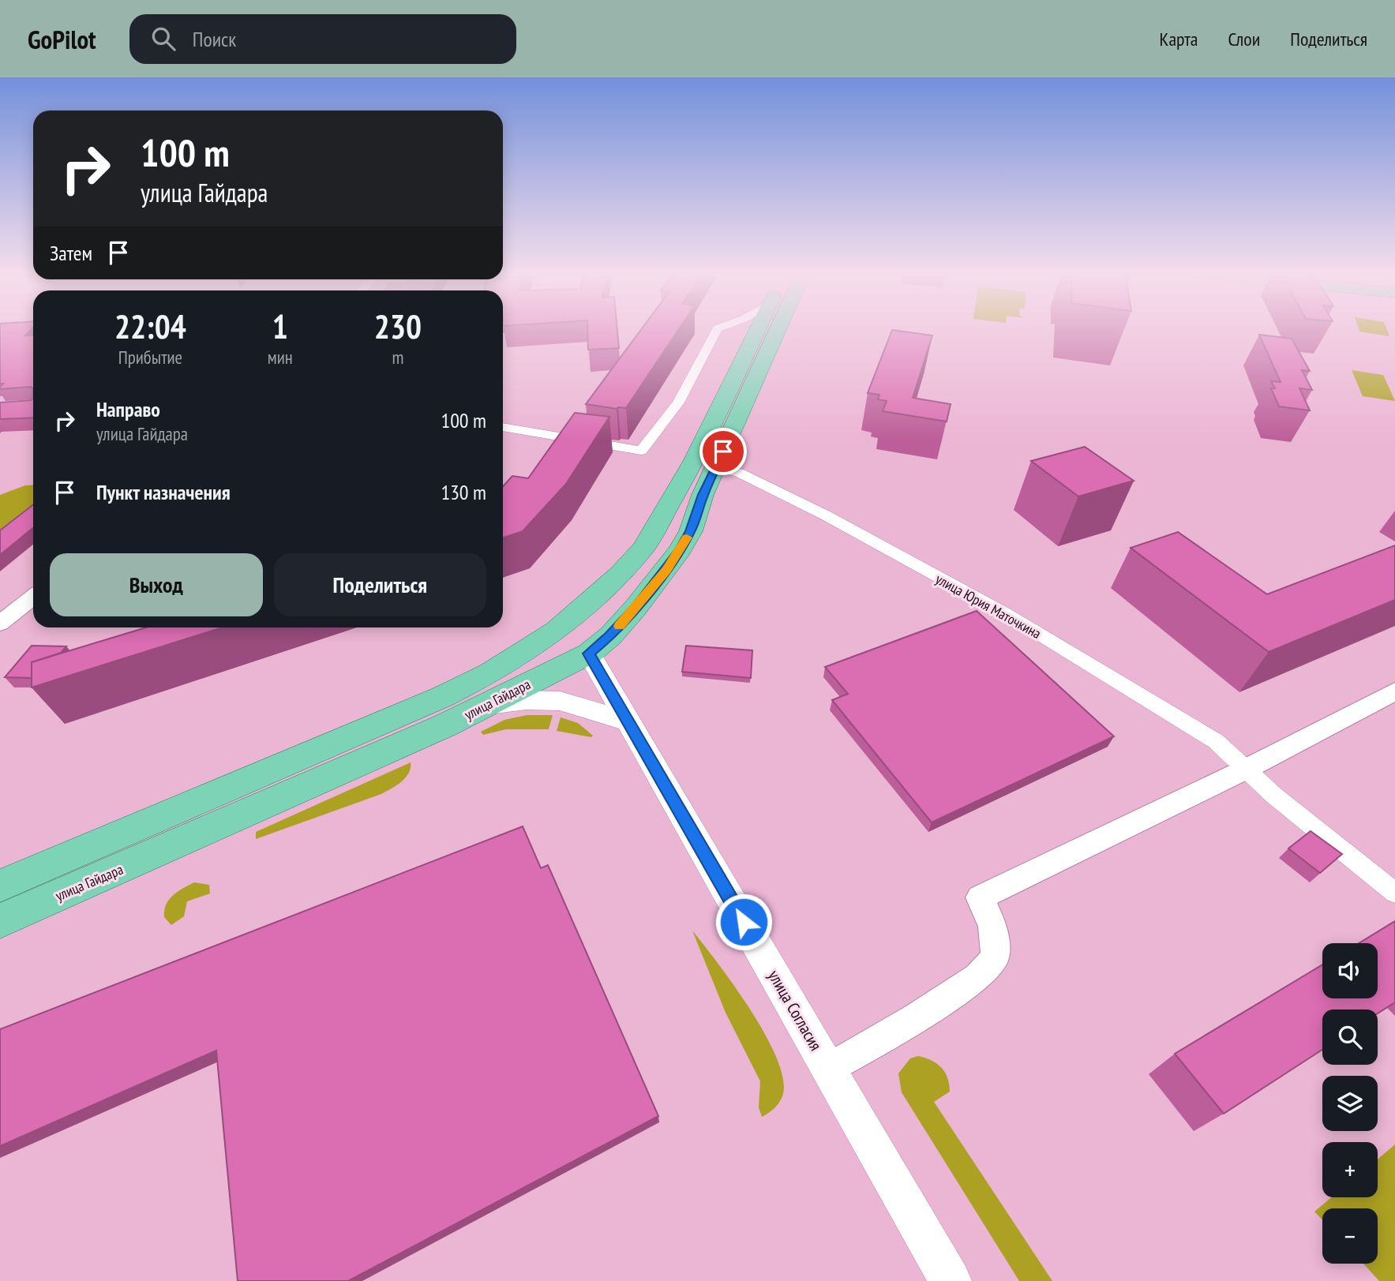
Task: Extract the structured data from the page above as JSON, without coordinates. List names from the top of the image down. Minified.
{"streets":{"main road":["улица Гайдара","улица Согласия"],"street":["улица Юрия Маточкина"]},"crossings":[["улица Юрия Маточкина","улица Гайдара"],["улица Гайдара","улица Согласия"]],"page":{"header":"GoPilot","search":"Поиск","nav":["Карта","Слои","Поделиться"],"turn":["100 m","улица Гайдара"],"then":"Затем","eta":["22:04","Прибытие","1","мин","230","m"],"list":[{"name":"Направо","note":"улица Гайдара","value":"100 m"},{"name":"Пункт назначения","value":"130 m"}],"buttons":["Выход","Поделиться"],"map_buttons":["+","−"]}}
